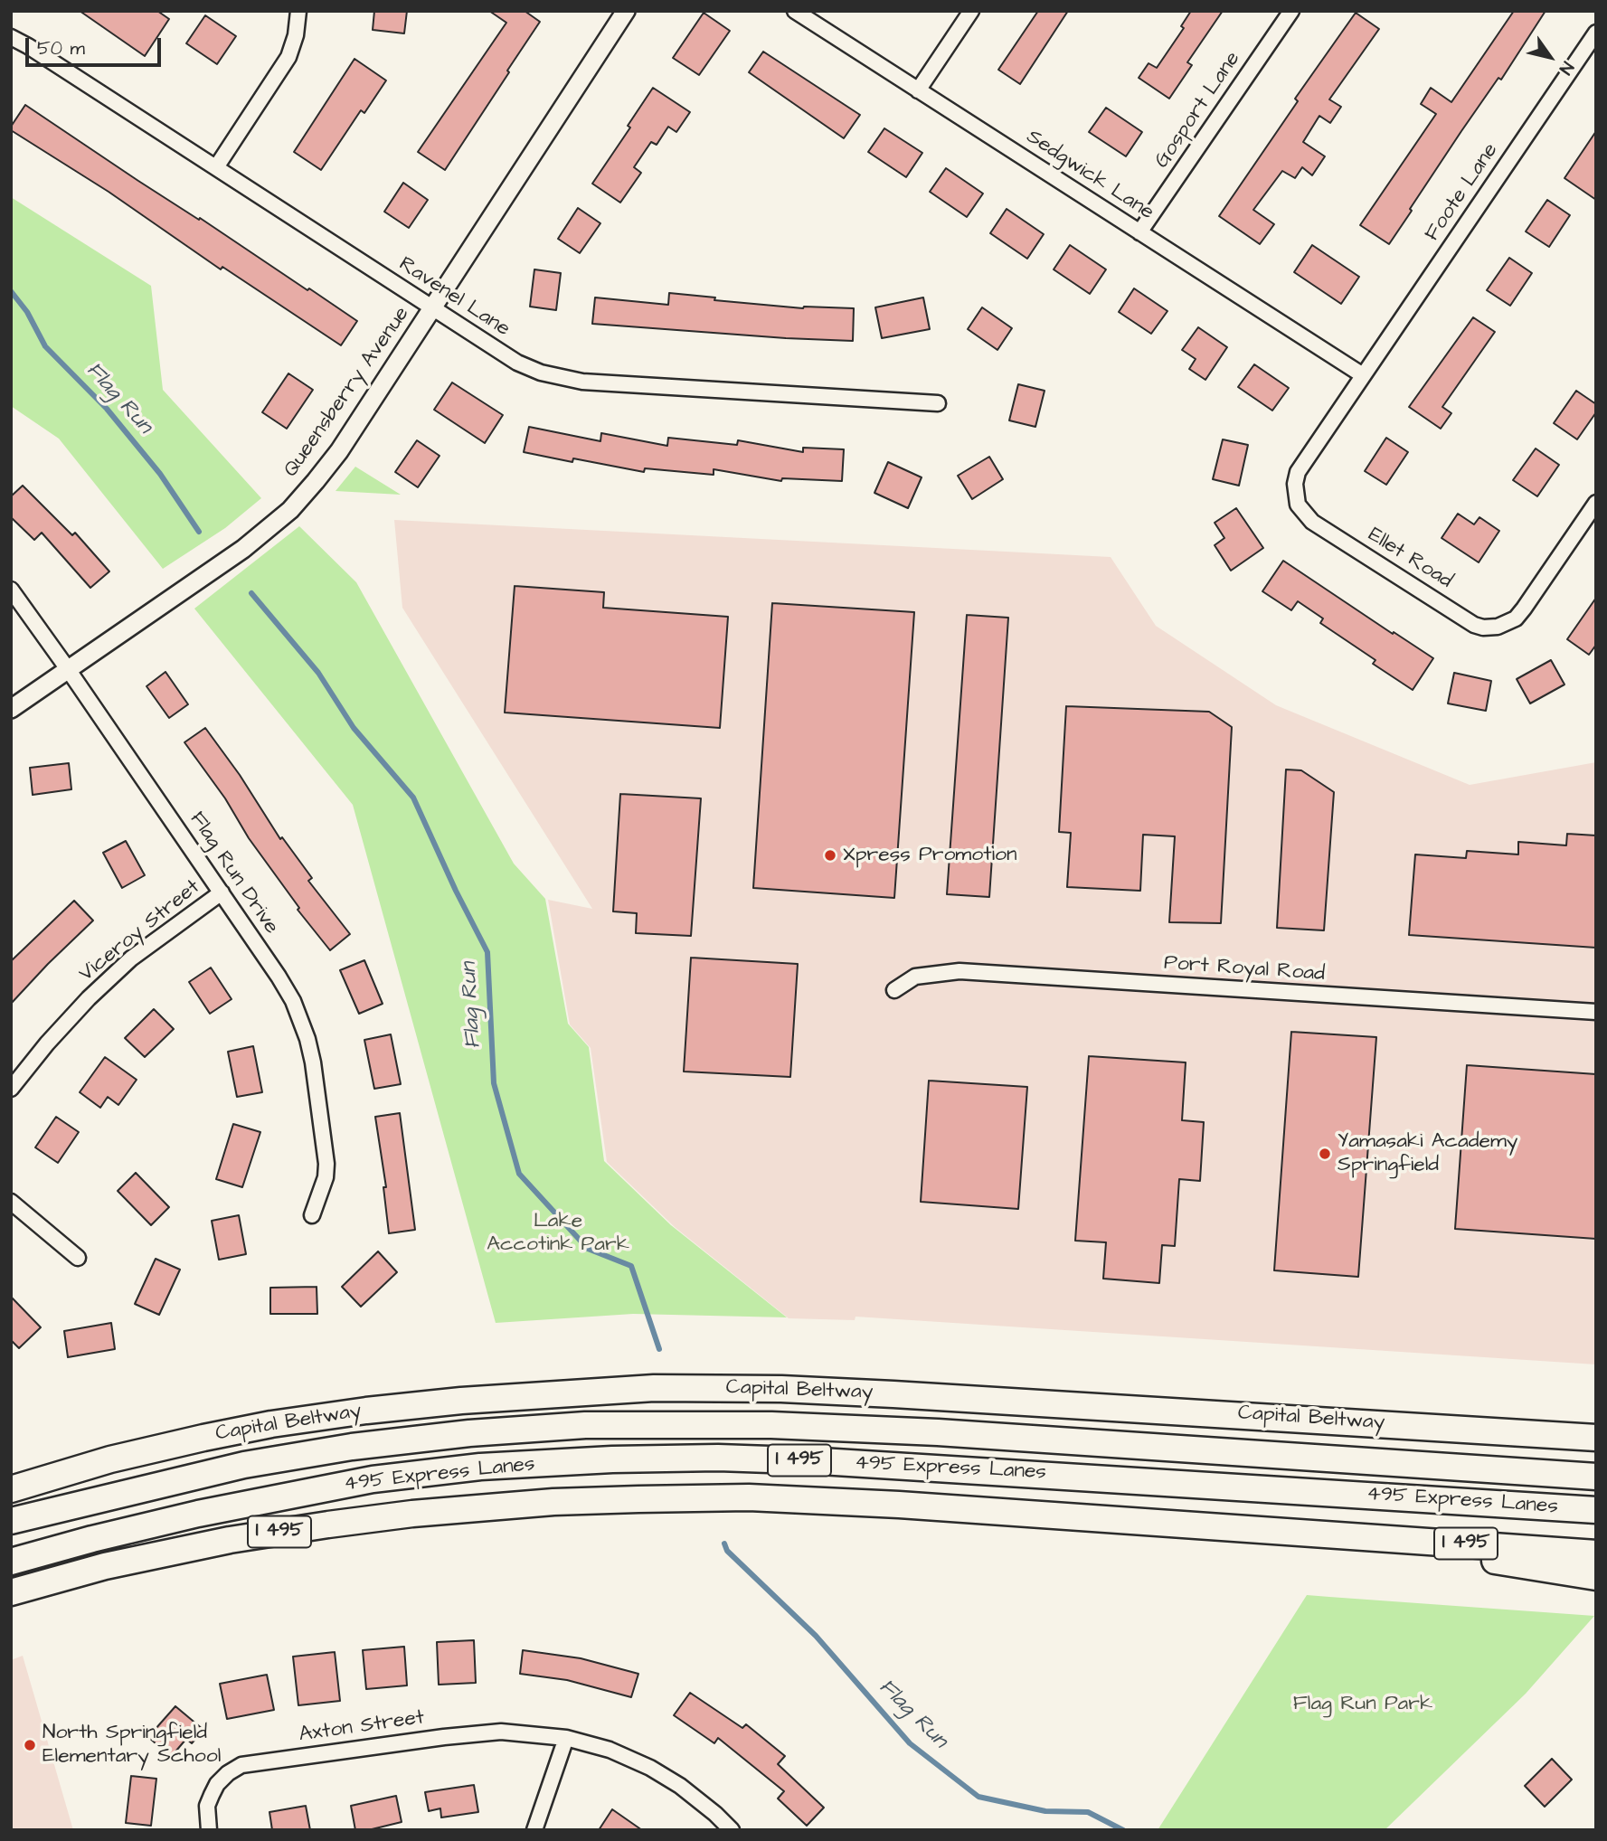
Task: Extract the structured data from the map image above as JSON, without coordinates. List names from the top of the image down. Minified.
{"streets":{"highway":["Capital Beltway","I 495","495 Express Lanes"],"street":["Gosport Lane","Sedgwick Lane","Foote Lane","Ravenel Lane","Queensberry Avenue","Ellet Road","Flag Run Drive","Viceroy Street","Port Royal Road","Axton Street"]},"crossings":[["Gosport Lane","Sedgwick Lane"],["Sedgwick Lane","Foote Lane"],["Sedgwick Lane","Ellet Road"],["Foote Lane","Ellet Road"],["Ravenel Lane","Queensberry Avenue"],["Queensberry Avenue","Flag Run Drive"],["Flag Run Drive","Viceroy Street"]],"water":["Flag Run"],"parks":["Lake Accotink Park","Flag Run Park"],"places":["Xpress Promotion","Yamasaki Academy Springfield","North Springfield Elementary School"],"scale_bar":"50 m","north":"bottom right"}
